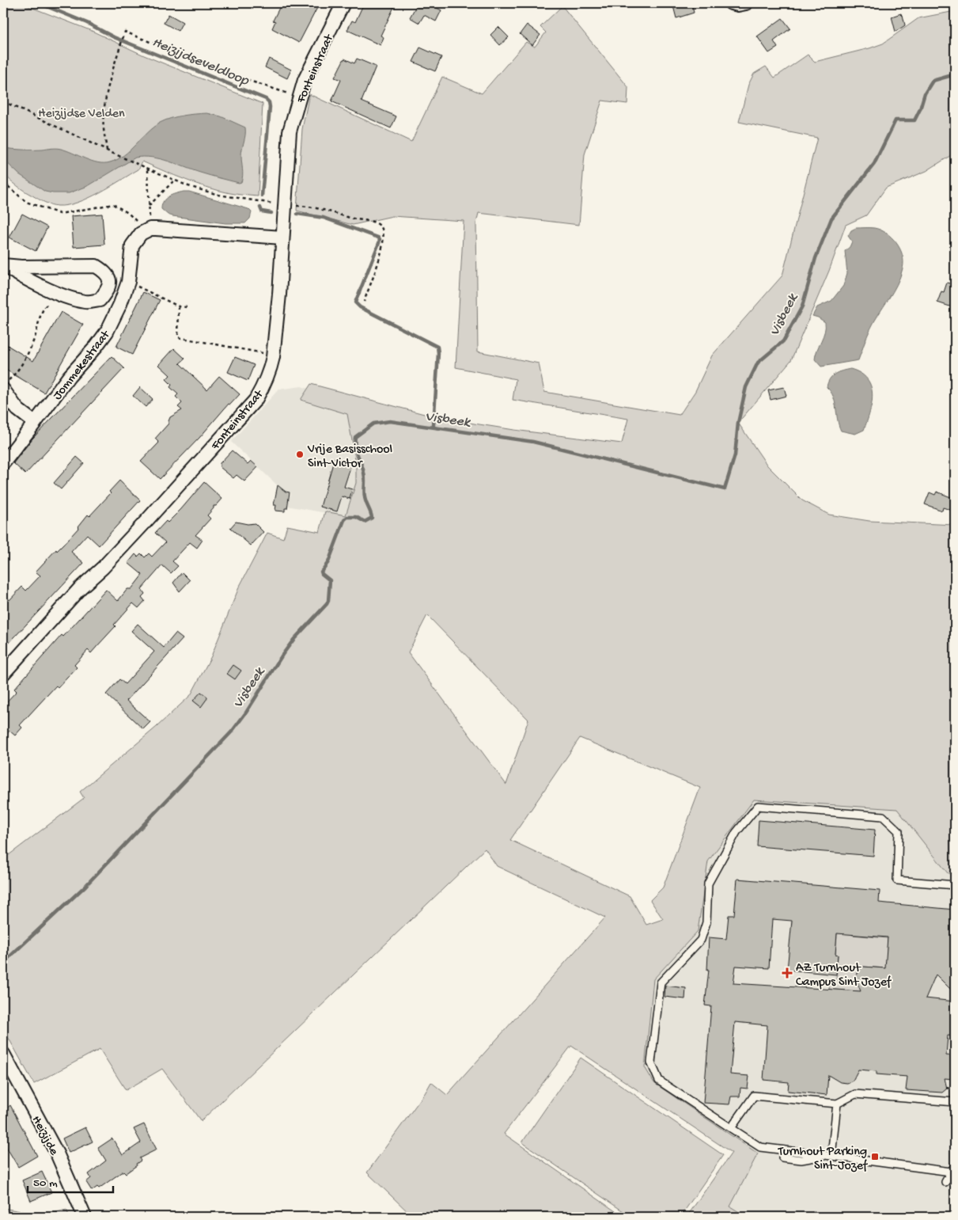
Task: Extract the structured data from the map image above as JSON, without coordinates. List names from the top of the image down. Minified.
{"streets":{"street":["Fonteinstraat","Jommekestraat","Heizijde"]},"water":["Heizijdseveldloop","Visbeek"],"parks":["Heizijdse Velden"],"places":{"other":["Vrije Basisschool Sint-Victor"],"health":["AZ Turnhout Campus Sint Jozef"],"transit":["Turnhout Parking Sint-Jozef"]},"scale_bar":"50 m"}
